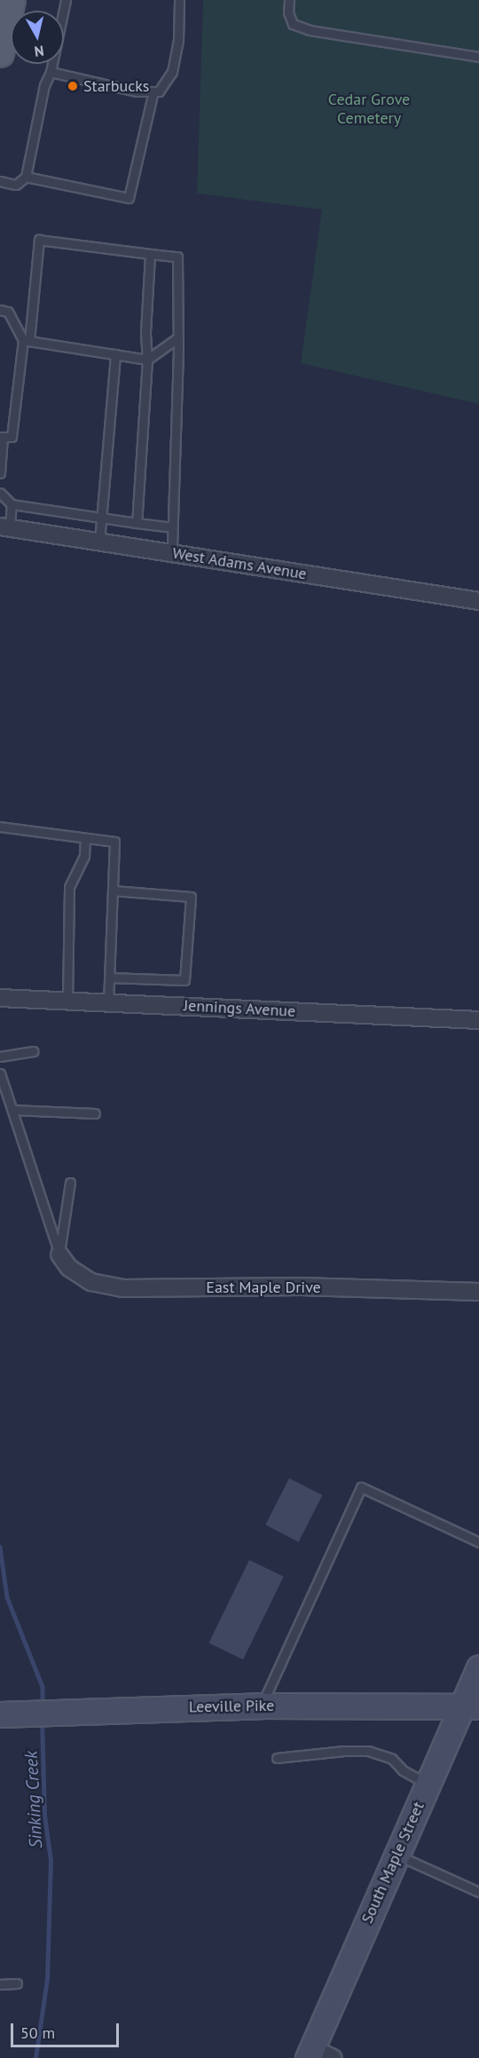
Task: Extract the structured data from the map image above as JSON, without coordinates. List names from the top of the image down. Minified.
{"streets":{"street":["West Adams Avenue","Jennings Avenue","East Maple Drive","Leeville Pike","South Maple Street"]},"crossings":[["Leeville Pike","South Maple Street"]],"water":["Sinking Creek"],"parks":["Cedar Grove Cemetery"],"places":["Starbucks"],"scale_bar":"50 m","north":"bottom"}
